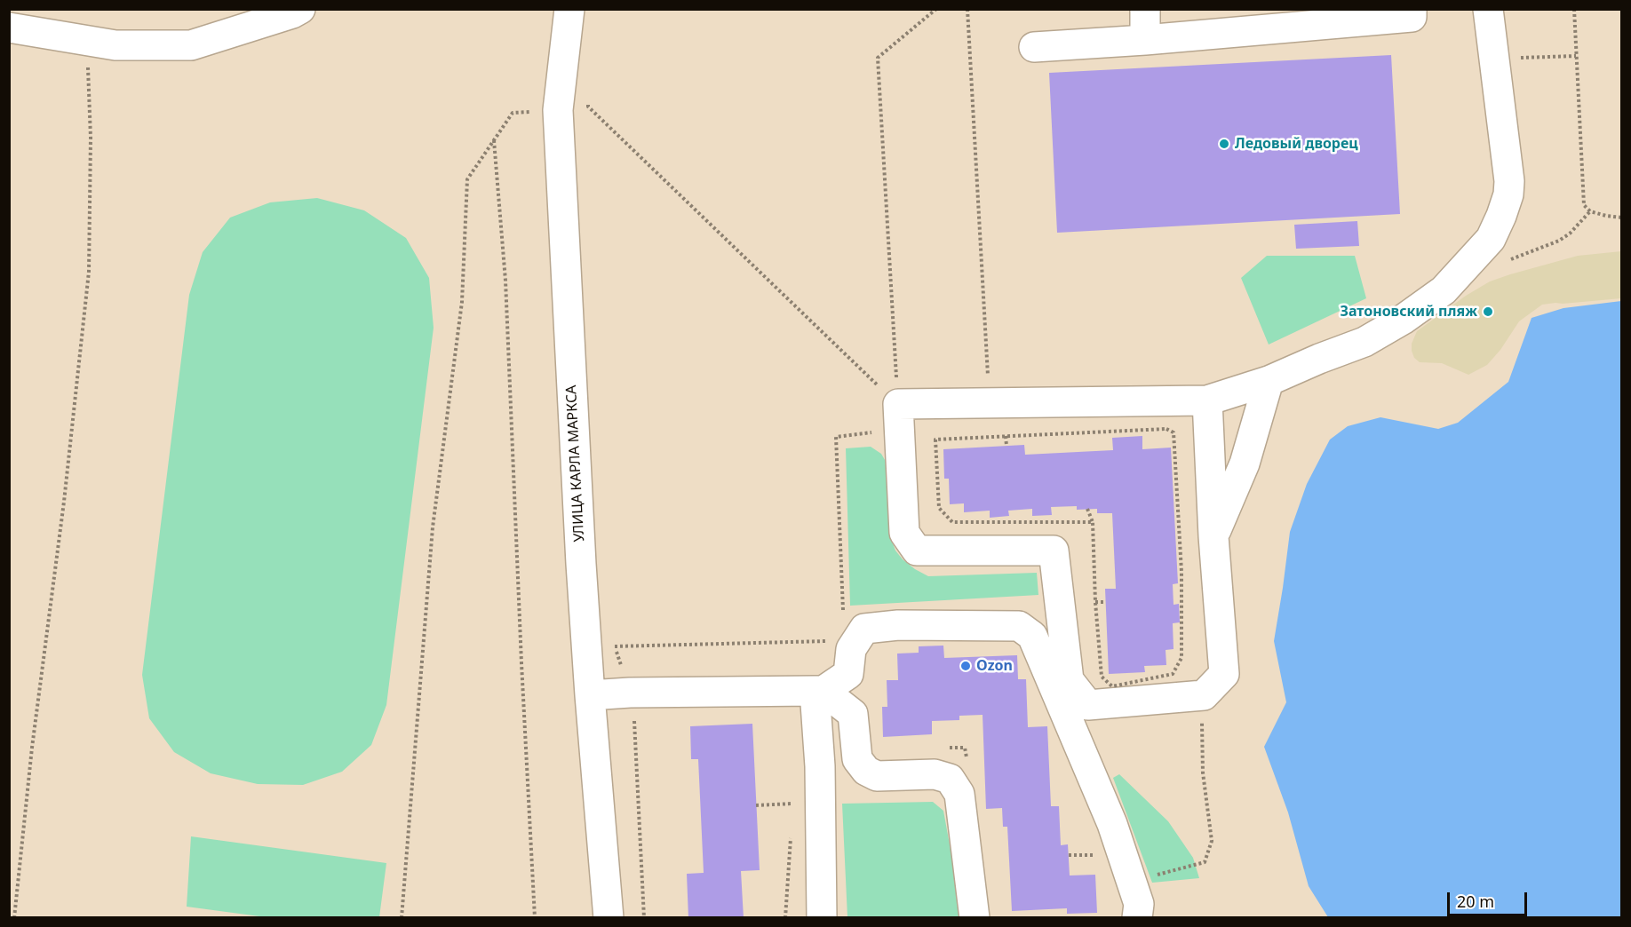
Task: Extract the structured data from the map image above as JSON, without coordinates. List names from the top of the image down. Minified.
{"streets":{"street":["УЛИЦА КАРЛА МАРКСА"]},"places":["Ледовый дворец","Затоновский пляж","Ozon"],"scale_bar":"20 m"}
